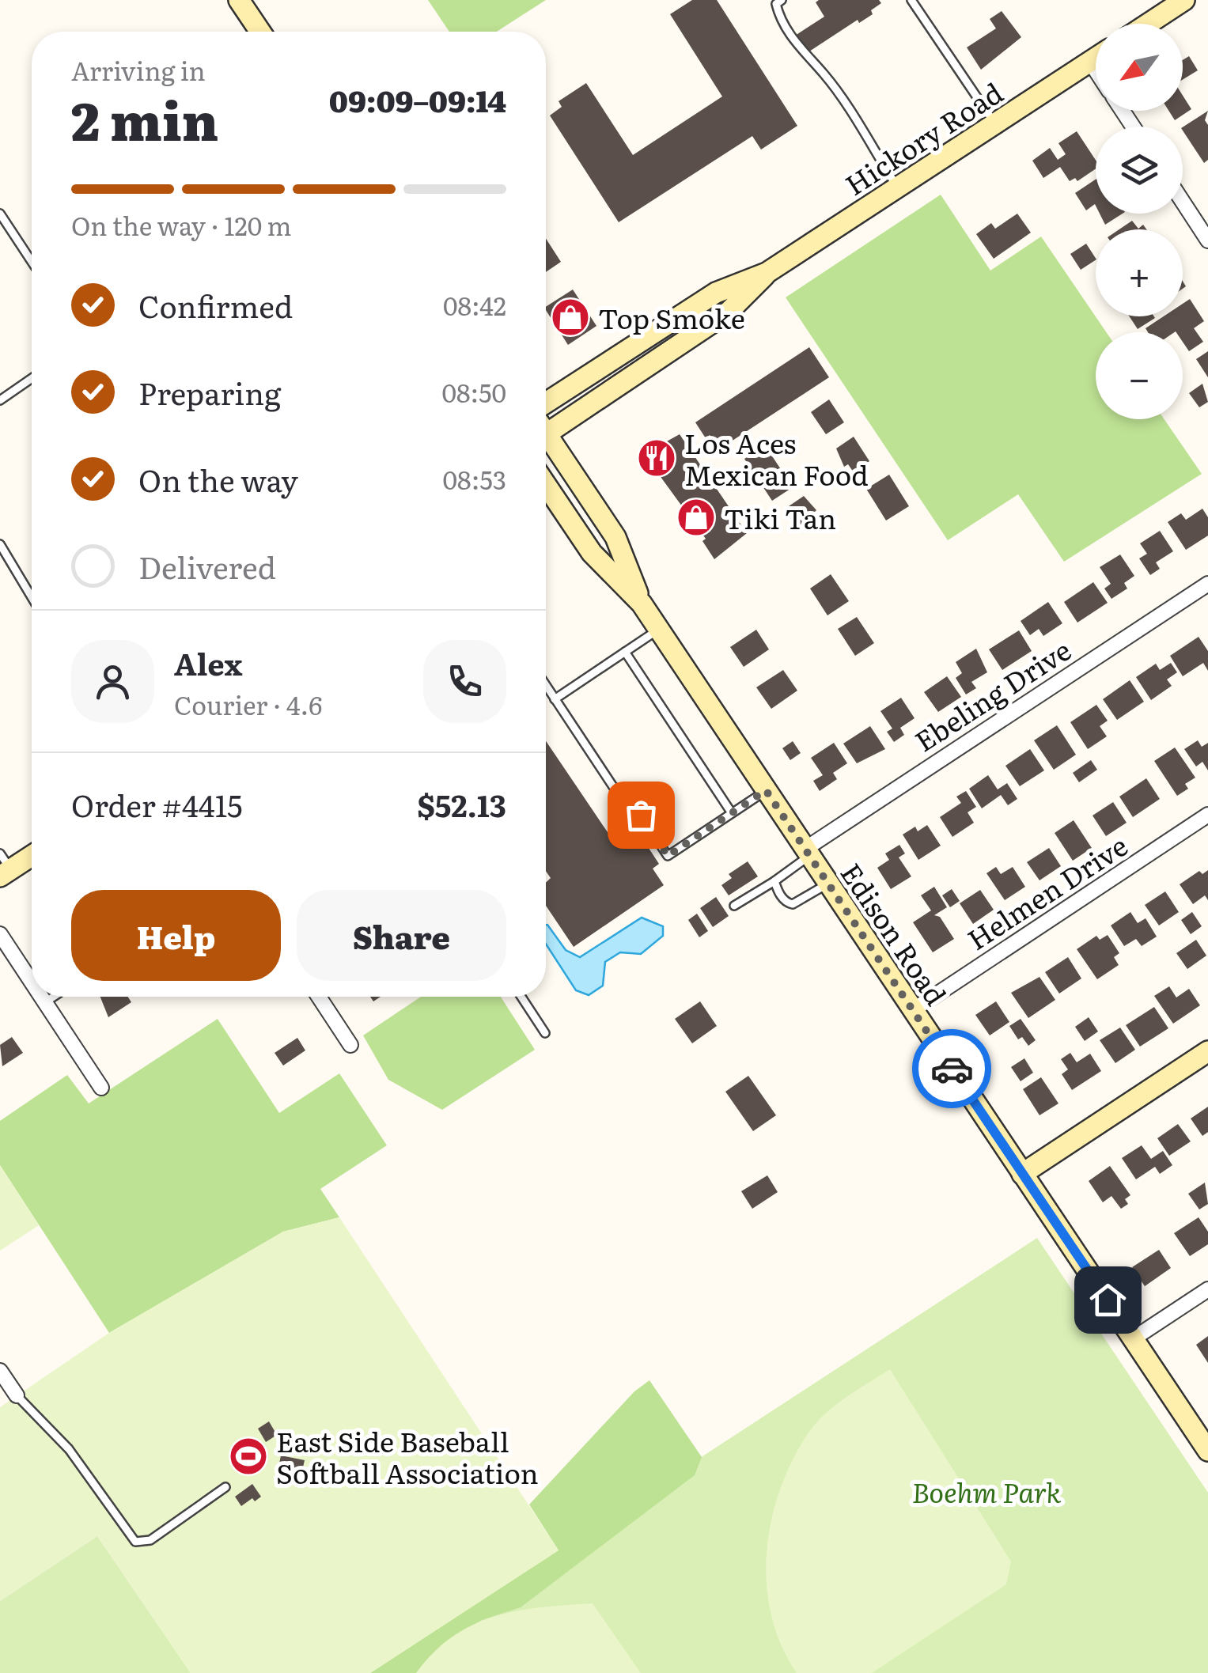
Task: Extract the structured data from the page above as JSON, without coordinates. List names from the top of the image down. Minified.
{"streets":{"main road":["Hickory Road","Edison Road"],"street":["Ebeling Drive","Helmen Drive"]},"crossings":[["Ebeling Drive","Edison Road"],["Helmen Drive","Edison Road"]],"parks":["Boehm Park"],"places":{"shop":["Top Smoke","Tiki Tan"],"restaurant":["Los Aces Mexican Food"],"sports":["East Side Baseball Softball Association"]},"north":"bottom left","page":{"map_buttons":["+","−"],"heading":["2 min","Arriving in","09:09–09:14"],"panel":["Alex","Courier · 4.6","Order #4415","$52.13"],"bar":"On the way · 120 m","list":[["Confirmed","08:42"],["Preparing","08:50"],["On the way","08:53"],"Delivered"],"buttons":["Help","Share"]}}
